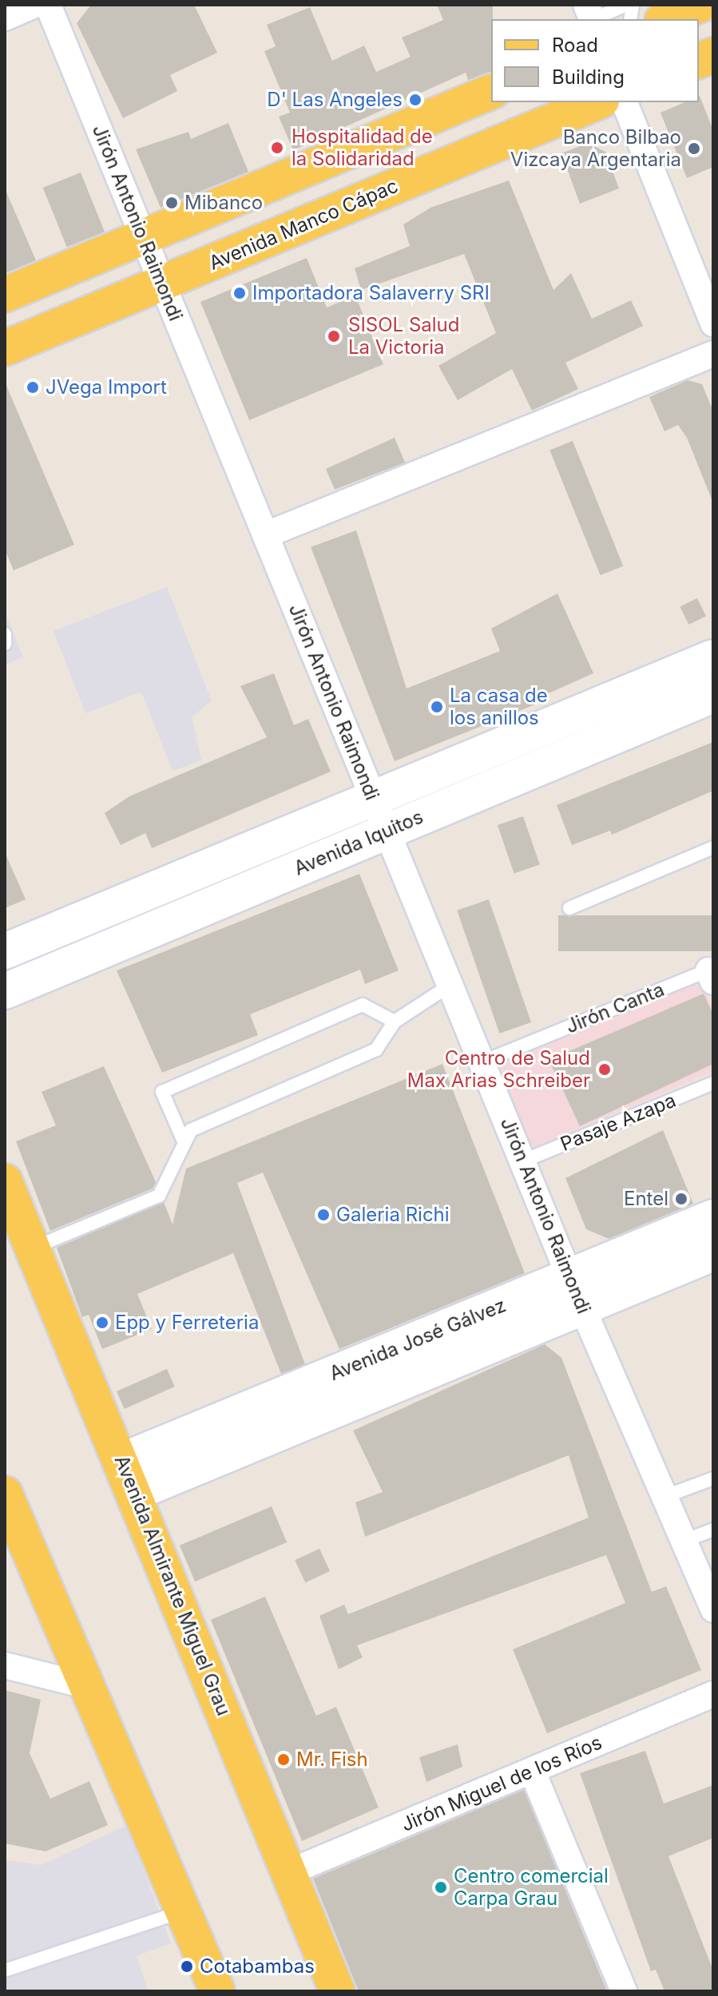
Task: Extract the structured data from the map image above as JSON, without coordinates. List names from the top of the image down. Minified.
{"streets":{"main road":["Avenida Manco Cápac","Avenida Iquitos","Avenida José Gálvez","Avenida Almirante Miguel Grau"],"street":["Jirón Antonio Raimondi","Jirón Miguel de los Ríos"],"lane":["Jirón Canta","Pasaje Azapa"]},"crossings":[["Jirón Antonio Raimondi","Avenida Manco Cápac"],["Jirón Antonio Raimondi","Avenida Iquitos"],["Jirón Antonio Raimondi","Jirón Canta"],["Jirón Antonio Raimondi","Pasaje Azapa"],["Jirón Antonio Raimondi","Avenida José Gálvez"],["Avenida José Gálvez","Avenida Almirante Miguel Grau"],["Avenida Almirante Miguel Grau","Jirón Miguel de los Ríos"]],"places":["D' Las Angeles","Hospitalidad de la Solidaridad","Banco Bilbao Vizcaya Argentaria","Mibanco","Importadora Salaverry SRI","SISOL Salud La Victoria","JVega Import","La casa de los anillos","Centro de Salud Max Arias Schreiber","Entel","Galeria Richi","Epp y Ferreteria","Mr. Fish","Centro comercial Carpa Grau","Cotabambas"],"legend":["Road","Building"]}
